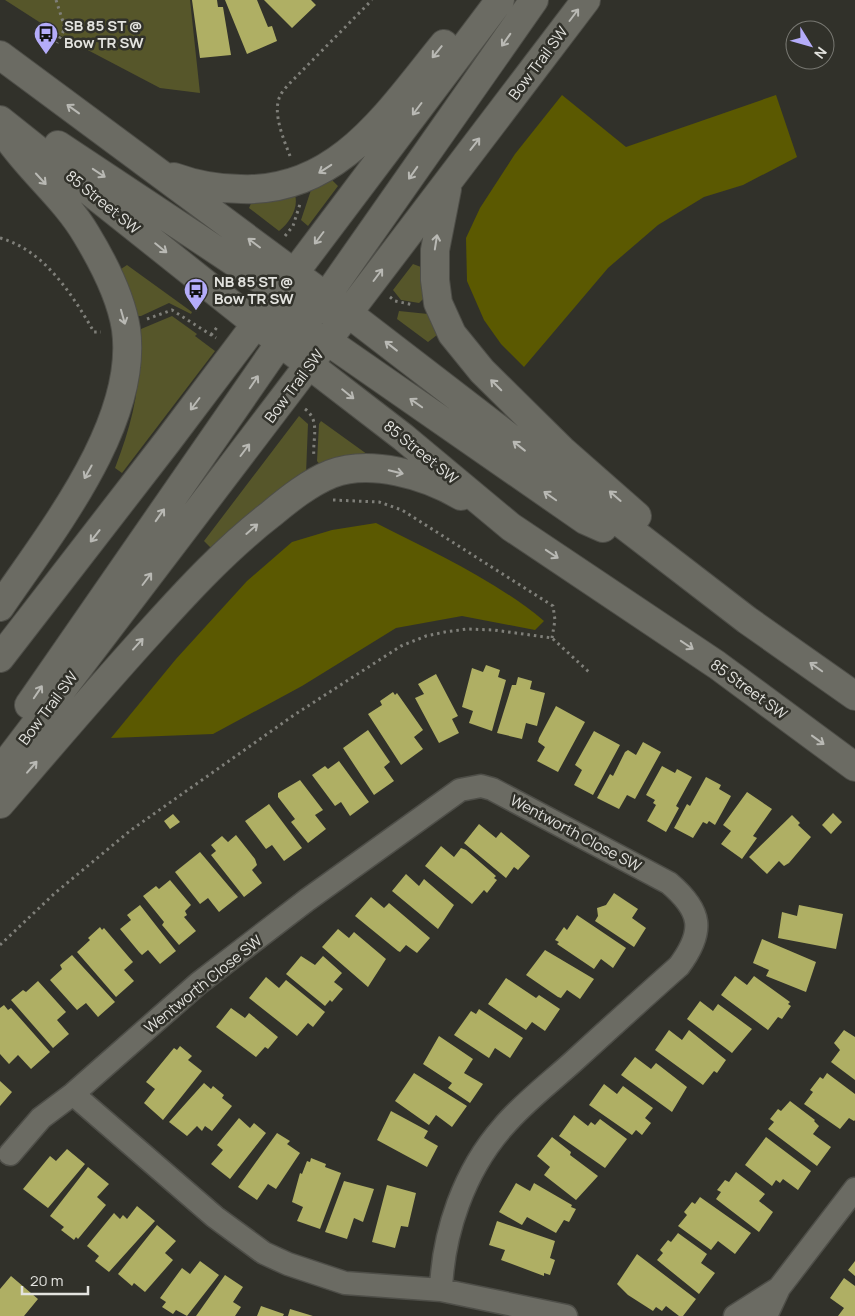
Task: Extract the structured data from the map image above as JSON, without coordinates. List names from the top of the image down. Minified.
{"streets":{"main road":["Bow Trail SW","85 Street SW"],"street":["Wentworth Close SW"]},"crossings":[["Bow Trail SW","85 Street SW"]],"places":{"bus stop":["SB 85 ST @ Bow TR SW","NB 85 ST @ Bow TR SW"]},"scale_bar":"20 m","north":"bottom right"}
